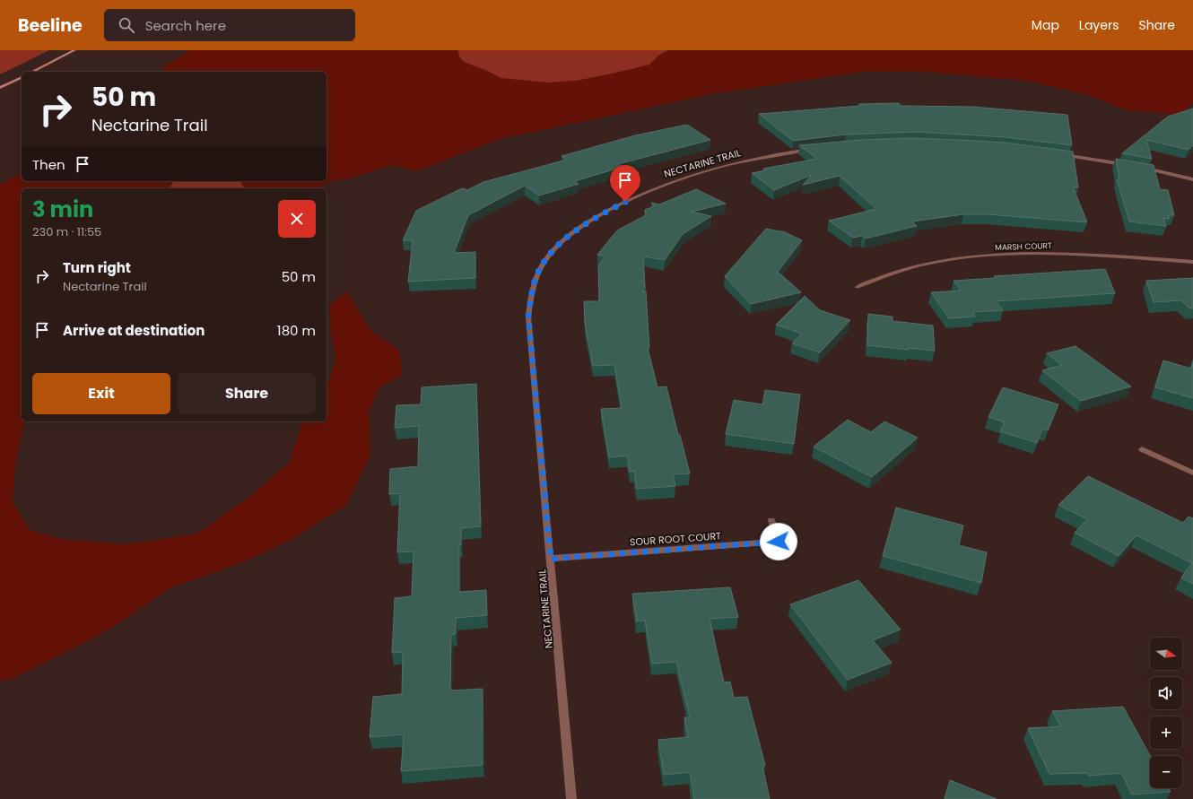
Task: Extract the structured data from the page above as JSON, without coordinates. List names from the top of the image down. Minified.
{"streets":{"street":["NECTARINE TRAIL","MARSH COURT","SOUR ROOT COURT"]},"crossings":[["NECTARINE TRAIL","SOUR ROOT COURT"]],"north":"right","page":{"header":"Beeline","search":"Search here","nav":["Map","Layers","Share"],"turn":["50 m","Nectarine Trail"],"then":"Then","heading":["3 min","230 m · 11:55"],"list":[{"name":"Turn right","note":"Nectarine Trail","value":"50 m"},{"name":"Arrive at destination","value":"180 m"}],"buttons":["Exit","Share"],"map_buttons":["+","−"]}}
